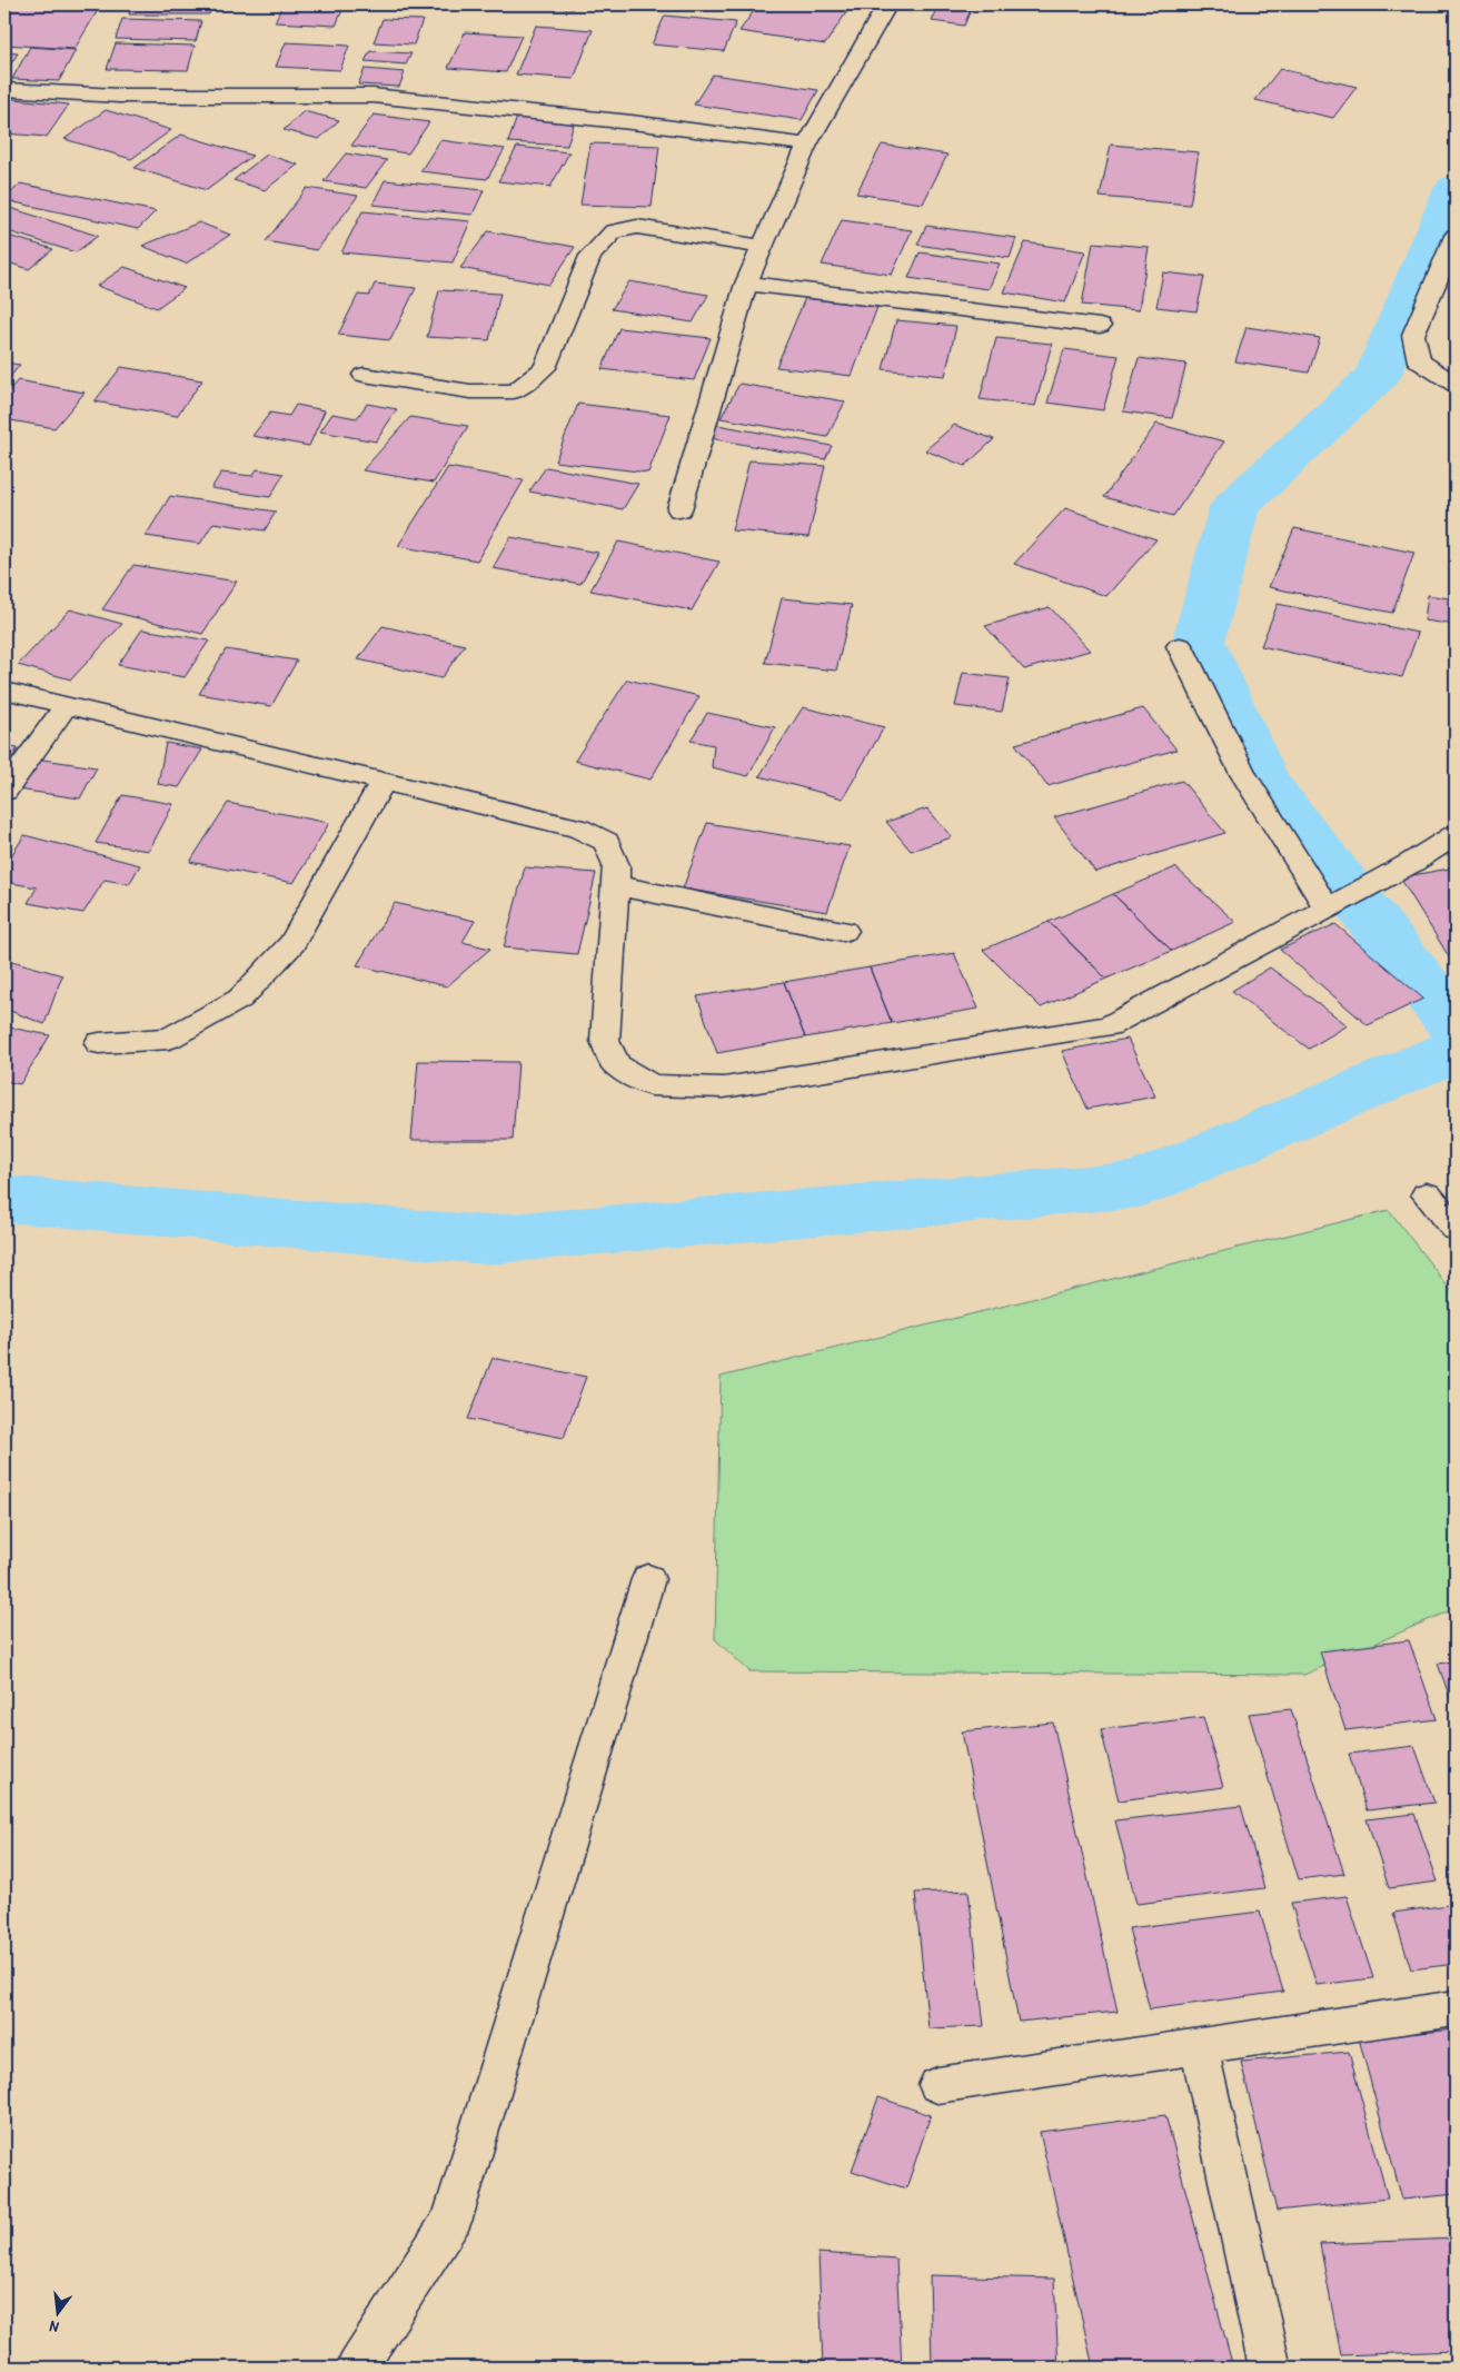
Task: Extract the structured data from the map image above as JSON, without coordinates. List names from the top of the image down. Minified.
{"north":"bottom"}
